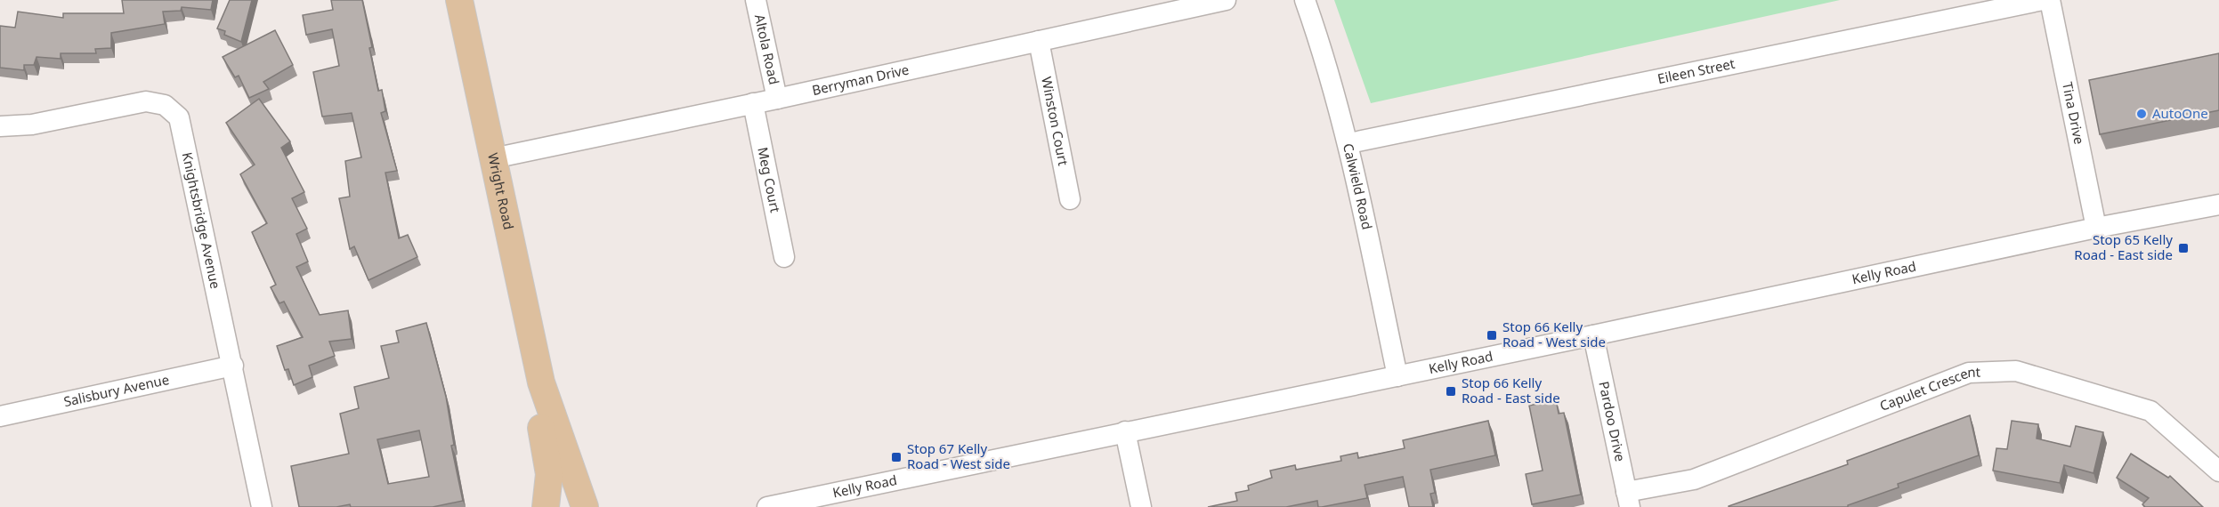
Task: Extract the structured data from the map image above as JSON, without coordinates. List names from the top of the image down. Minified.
{"streets":{"main road":["Wright Road"],"street":["Altola Road","Eileen Street","Berryman Drive","Tina Drive","Winston Court","Meg Court","Calwield Road","Knightsbridge Avenue","Kelly Road","Salisbury Avenue","Capulet Crescent","Pardoo Drive"]},"crossings":[["Altola Road","Berryman Drive"],["Eileen Street","Calwield Road"],["Berryman Drive","Winston Court"],["Berryman Drive","Meg Court"],["Berryman Drive","Wright Road"],["Tina Drive","Kelly Road"],["Calwield Road","Kelly Road"],["Knightsbridge Avenue","Salisbury Avenue"],["Kelly Road","Pardoo Drive"],["Capulet Crescent","Pardoo Drive"]],"places":{"other":["AutoOne"],"transit":["Stop 65 Kelly Road - East side","Stop 66 Kelly Road - West side","Stop 66 Kelly Road - East side","Stop 67 Kelly Road - West side"]}}
